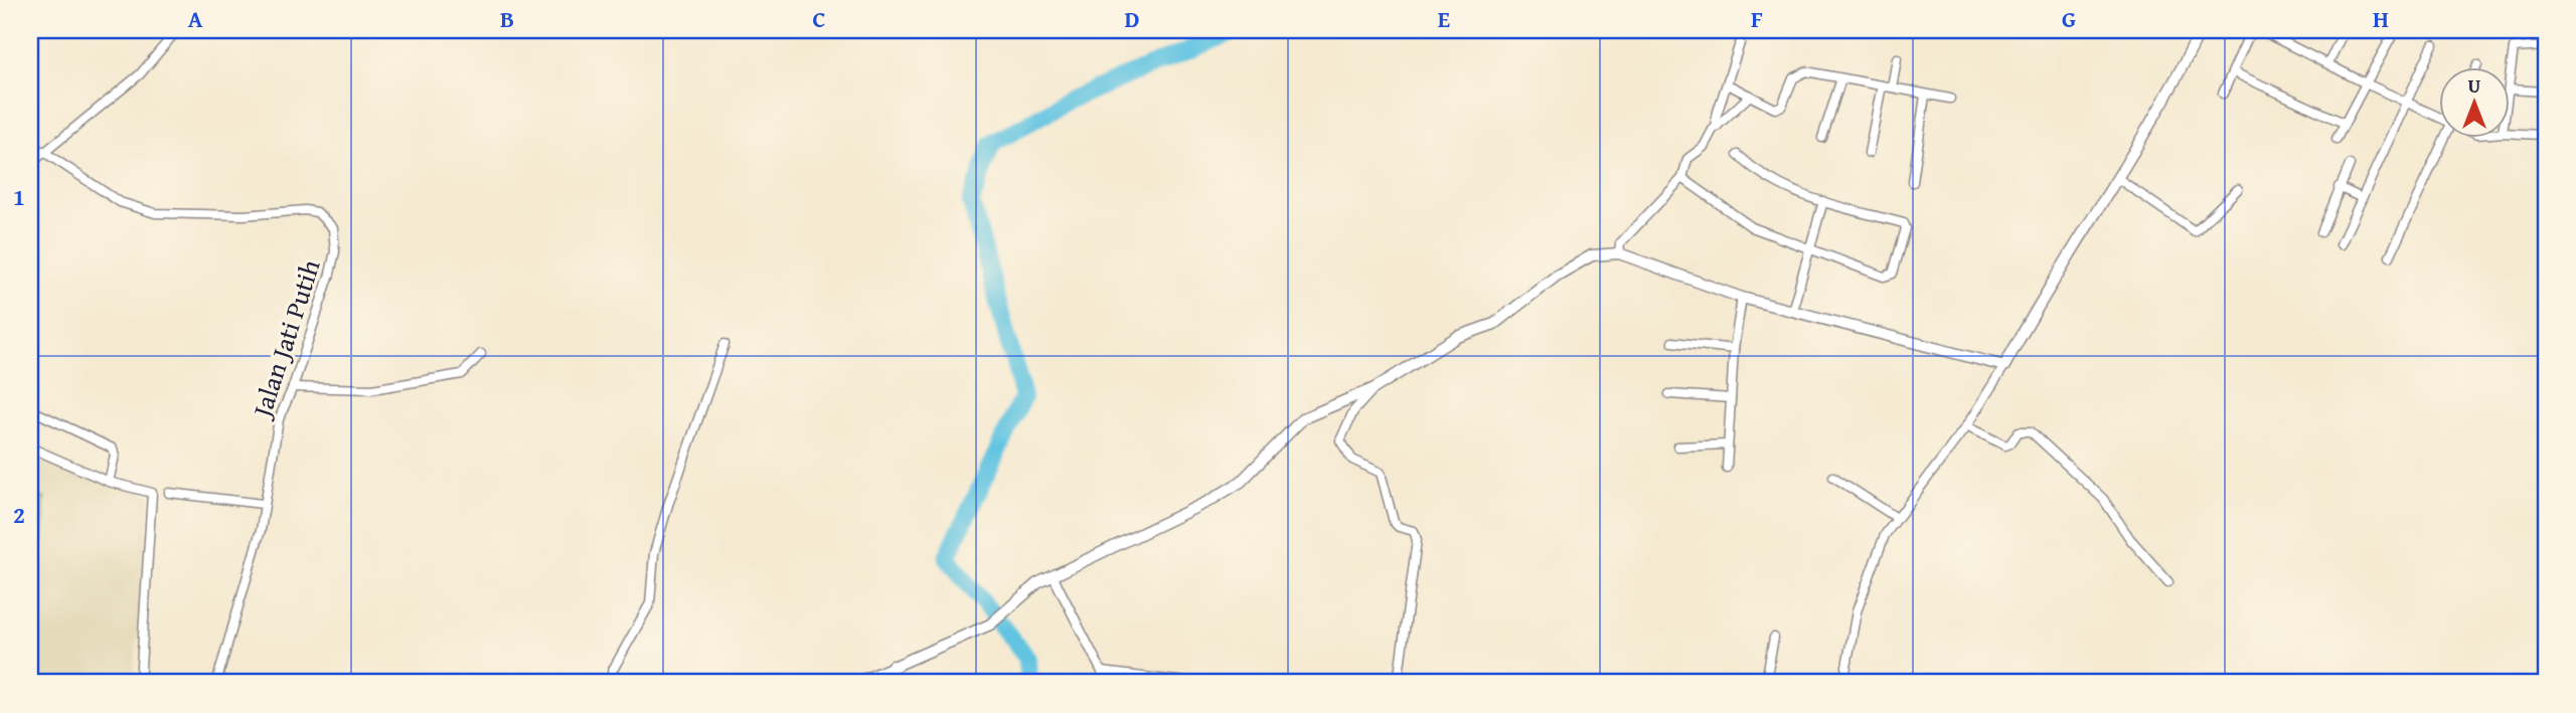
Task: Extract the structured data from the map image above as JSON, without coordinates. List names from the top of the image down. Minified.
{"streets":{"street":["Jalan Jati Putih"]},"north":"top","grid":{"columns":["A","B","C","D","E","F","G","H"],"rows":["1","2"]}}
